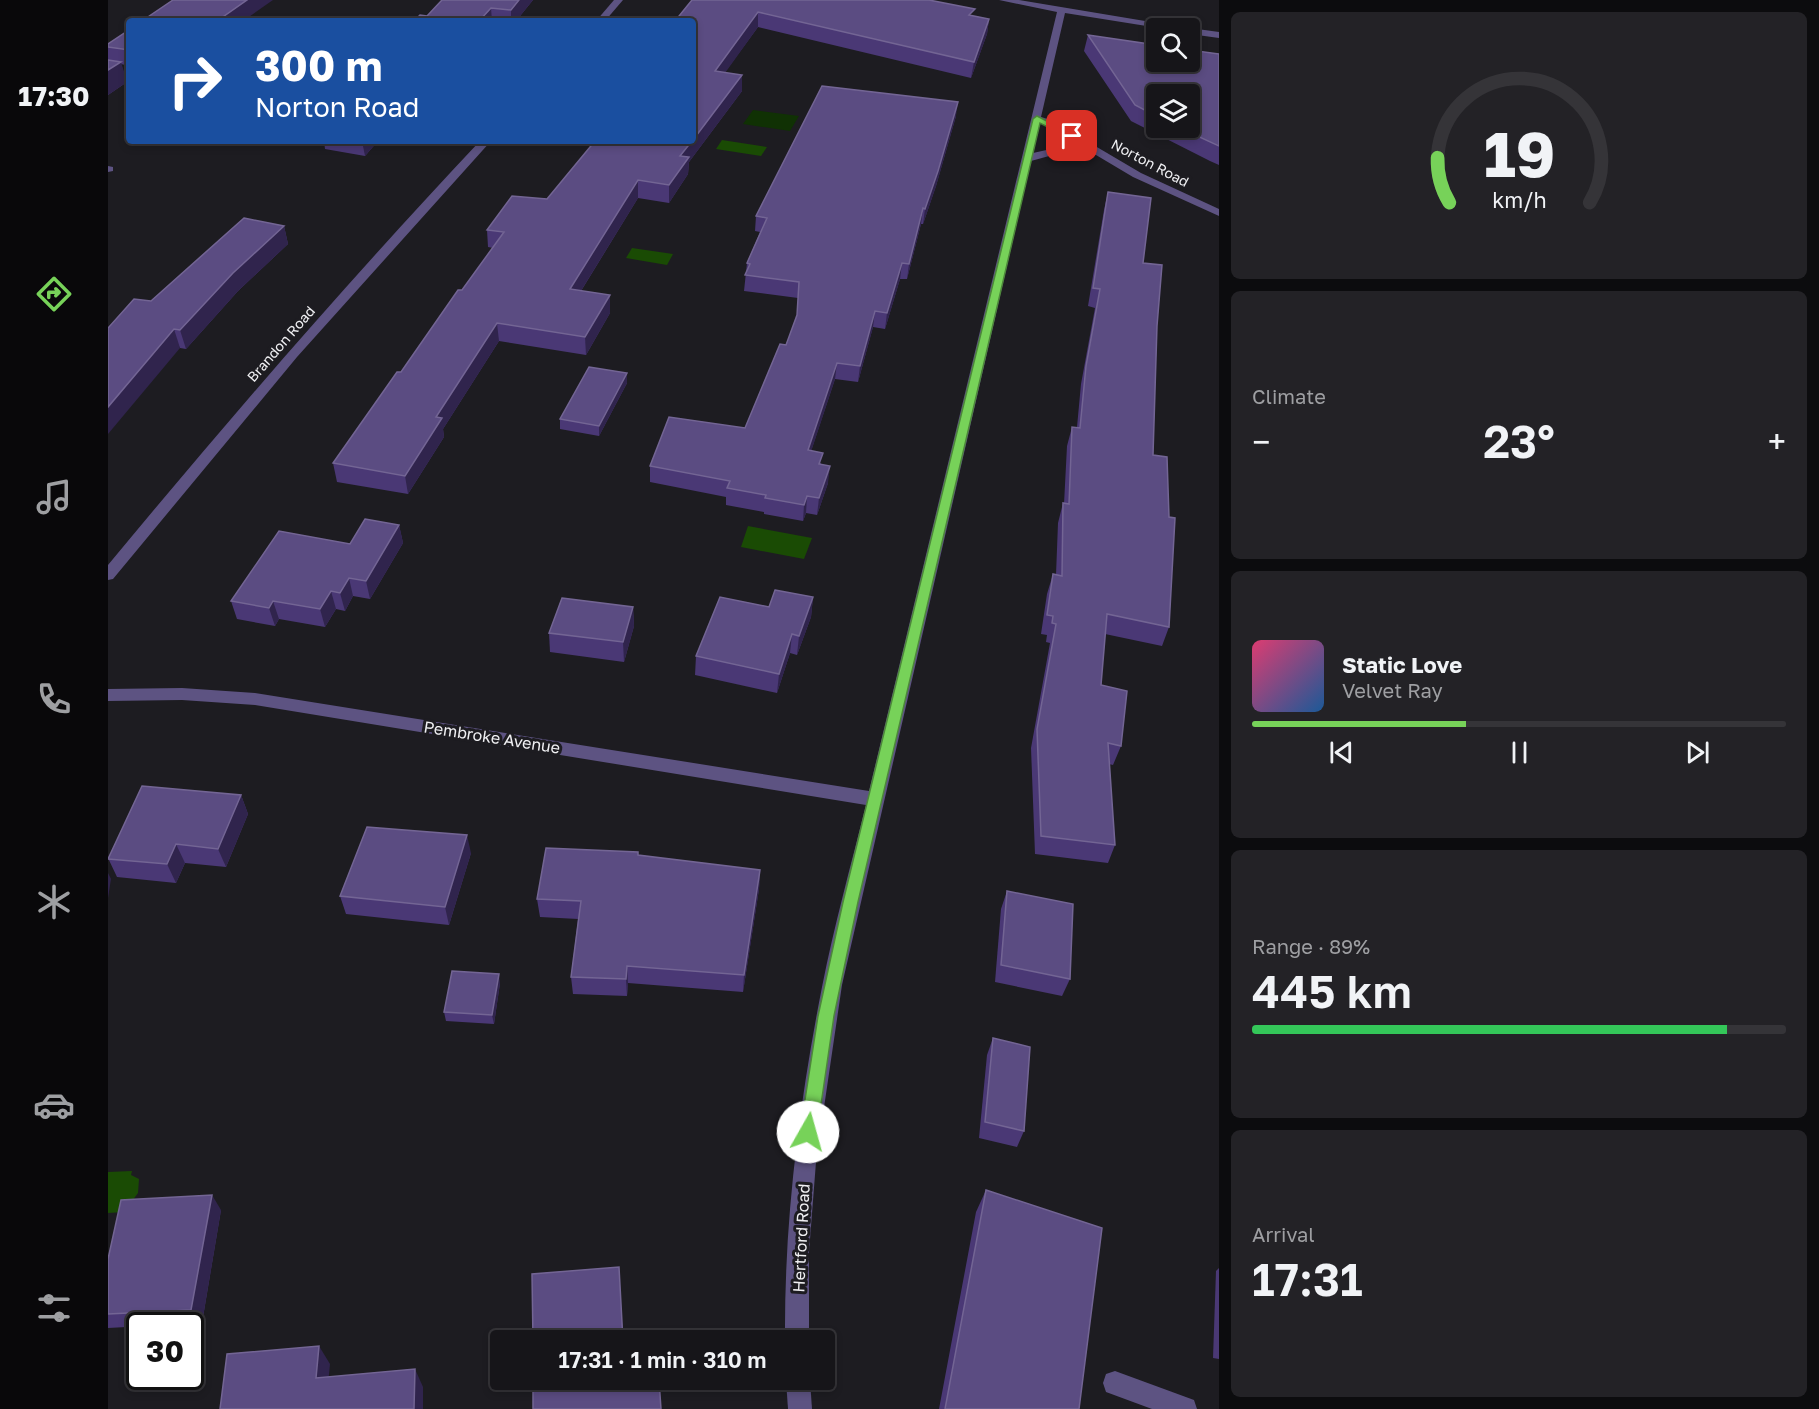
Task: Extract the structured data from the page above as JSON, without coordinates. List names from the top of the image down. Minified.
{"streets":{"street":["Norton Road","Brandon Road","Pembroke Avenue","Hertford Road"]},"crossings":[["Norton Road","Hertford Road"],["Pembroke Avenue","Hertford Road"]],"page":{"tabs":"17:30","turn":["300 m","Norton Road"],"tile":["Climate",["Range · 89%","445 km"],["Arrival","17:31"]],"heat":["−","23°","+"],"song":["Static Love","Velvet Ray"],"limit":"30","trip":"17:31 · 1 min · 310 m","gauge":["19","km/h"]}}
